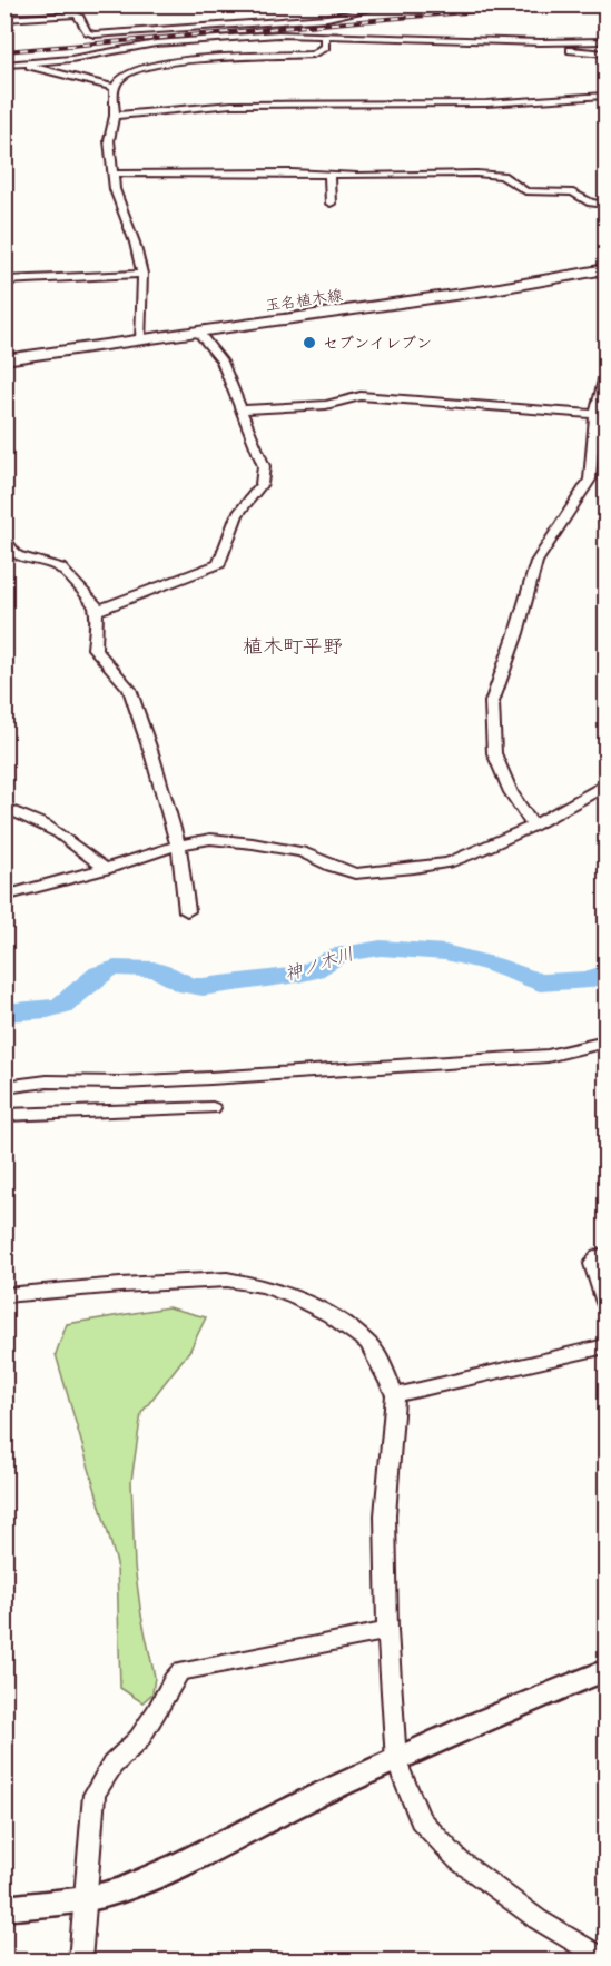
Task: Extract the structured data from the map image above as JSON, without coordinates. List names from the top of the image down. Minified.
{"streets":{"main road":["玉名植木線"]},"districts":["植木町平野"],"water":["神ノ木川"],"places":["セブンイレブン"]}
